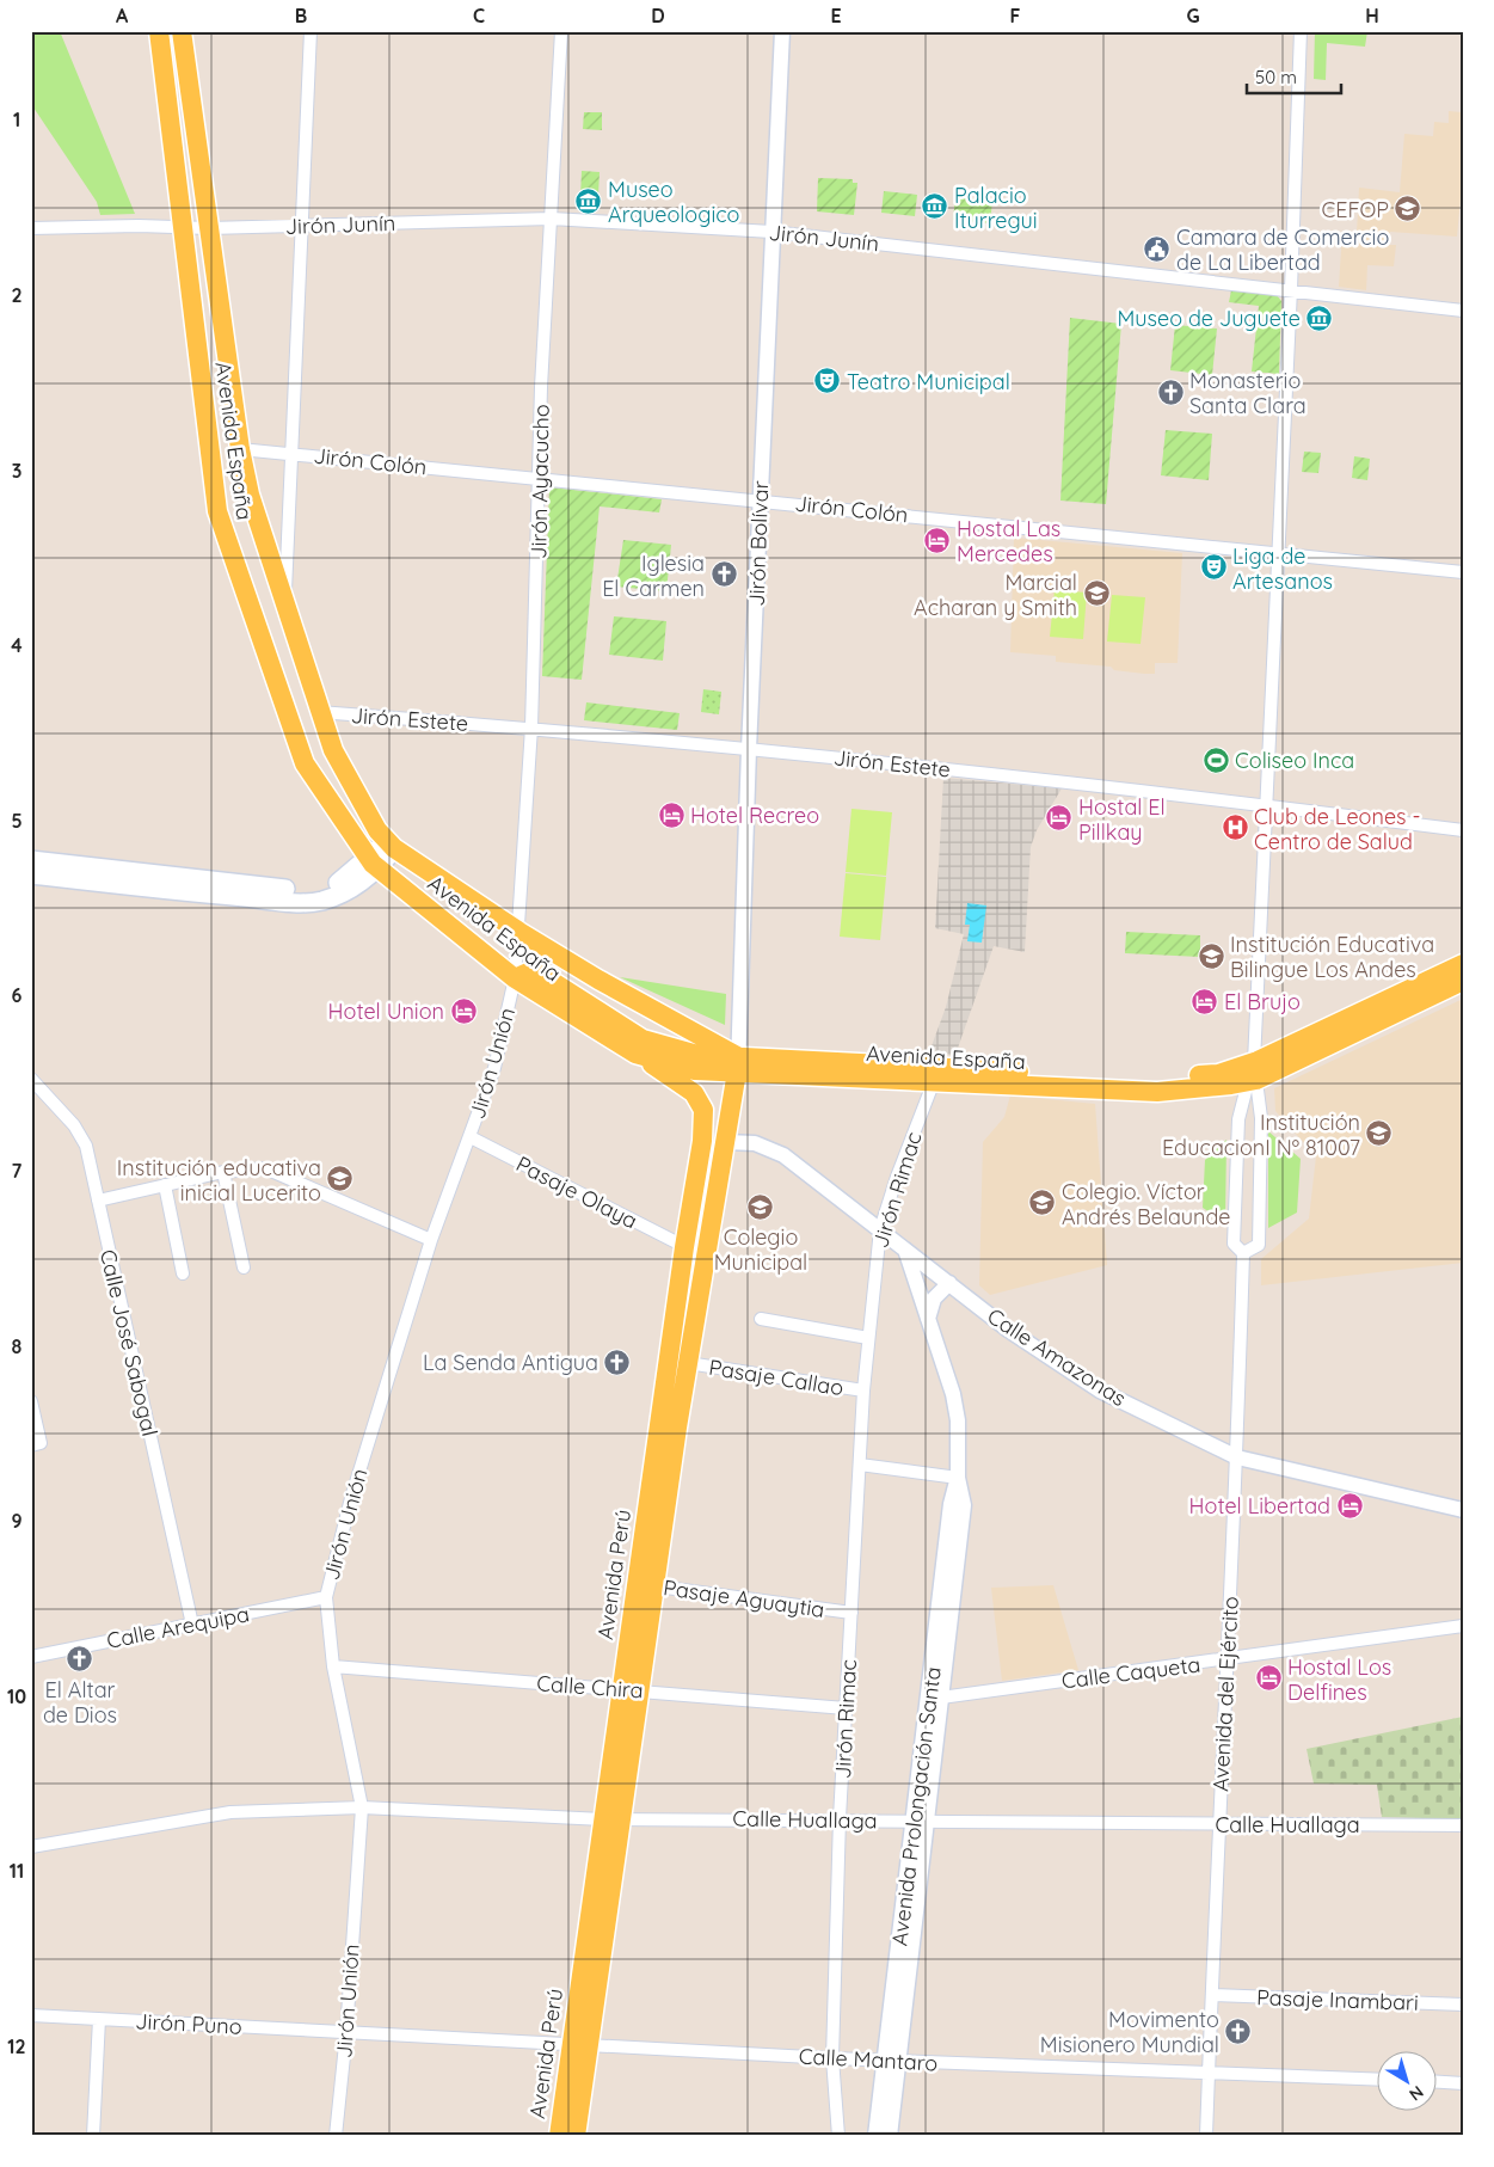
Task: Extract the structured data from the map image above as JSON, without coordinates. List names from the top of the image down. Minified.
{"streets":{"main road":["Avenida España","Avenida Perú"],"street":["Jirón Junín","Jirón Colón","Jirón Ayacucho","Jirón Bolívar","Jirón Estete","Jirón Unión","Jirón Rimac","Pasaje Olaya","Calle José Sabogal","Calle Amazonas","Pasaje Callao","Pasaje Aguaytia","Calle Arequipa","Calle Caqueta","Calle Chira","Avenida del Ejército","Avenida Prolongación Santa","Calle Huallaga","Pasaje Inambari","Jirón Puno","Calle Mantaro"]},"crossings":[["Jirón Junín","Avenida España"],["Jirón Junín","Jirón Ayacucho"],["Jirón Junín","Jirón Bolívar"],["Avenida España","Jirón Colón"],["Avenida España","Jirón Ayacucho"],["Avenida España","Jirón Bolívar"],["Avenida España","Jirón Estete"],["Avenida España","Jirón Unión"],["Avenida España","Jirón Rimac"],["Avenida España","Avenida Perú"],["Avenida España","Avenida del Ejército"],["Jirón Colón","Jirón Ayacucho"],["Jirón Colón","Jirón Bolívar"],["Jirón Ayacucho","Jirón Estete"],["Jirón Ayacucho","Jirón Unión"],["Jirón Bolívar","Jirón Estete"],["Jirón Bolívar","Avenida Perú"],["Jirón Unión","Pasaje Olaya"],["Jirón Unión","Calle Arequipa"],["Jirón Unión","Calle Chira"],["Jirón Unión","Calle Huallaga"],["Jirón Unión","Jirón Puno"],["Jirón Unión","Calle Mantaro"],["Jirón Rimac","Calle Amazonas"],["Jirón Rimac","Pasaje Callao"],["Jirón Rimac","Pasaje Aguaytia"],["Jirón Rimac","Calle Chira"],["Jirón Rimac","Calle Huallaga"],["Jirón Rimac","Calle Mantaro"],["Pasaje Olaya","Avenida Perú"],["Calle José Sabogal","Calle Arequipa"],["Calle Amazonas","Avenida Perú"],["Calle Amazonas","Avenida del Ejército"],["Calle Amazonas","Avenida Prolongación Santa"],["Pasaje Callao","Avenida Perú"],["Avenida Perú","Pasaje Aguaytia"],["Avenida Perú","Calle Chira"],["Avenida Perú","Calle Huallaga"],["Avenida Perú","Calle Mantaro"],["Calle Caqueta","Avenida del Ejército"],["Calle Caqueta","Avenida Prolongación Santa"],["Avenida del Ejército","Calle Huallaga"],["Avenida del Ejército","Pasaje Inambari"],["Avenida del Ejército","Calle Mantaro"],["Avenida Prolongación Santa","Calle Huallaga"],["Avenida Prolongación Santa","Calle Mantaro"],["Jirón Puno","Calle Mantaro"]],"places":{"museum":["Museo Arqueologico","Palacio Iturregui","Museo de Juguete"],"school or university":["CEFOP","Marcial Acharan y Smith","Institución Educativa Bilingue Los Andes","Institución EducacionI Nº 81007","Institución educativa inicial Lucerito","Colegio. Víctor Andrés Belaunde","Colegio Municipal"],"public building":["Camara de Comercio de La Libertad"],"theatre":["Teatro Municipal","Liga de Artesanos"],"church":["Monasterio Santa Clara","Iglesia El Carmen","La Senda Antigua","El Altar de Dios","Movimento Misionero Mundial"],"hotel":["Hostal Las Mercedes","Hotel Recreo","Hostal El Pillkay","El Brujo","Hotel Union","Hotel Libertad","Hostal Los Delfines"],"sports":["Coliseo Inca"],"hospital":["Club de Leones - Centro de Salud"]},"scale_bar":"50 m","north":"bottom right","grid":{"columns":["A","B","C","D","E","F","G","H"],"rows":["1","2","3","4","5","6","7","8","9","10","11","12"]}}
